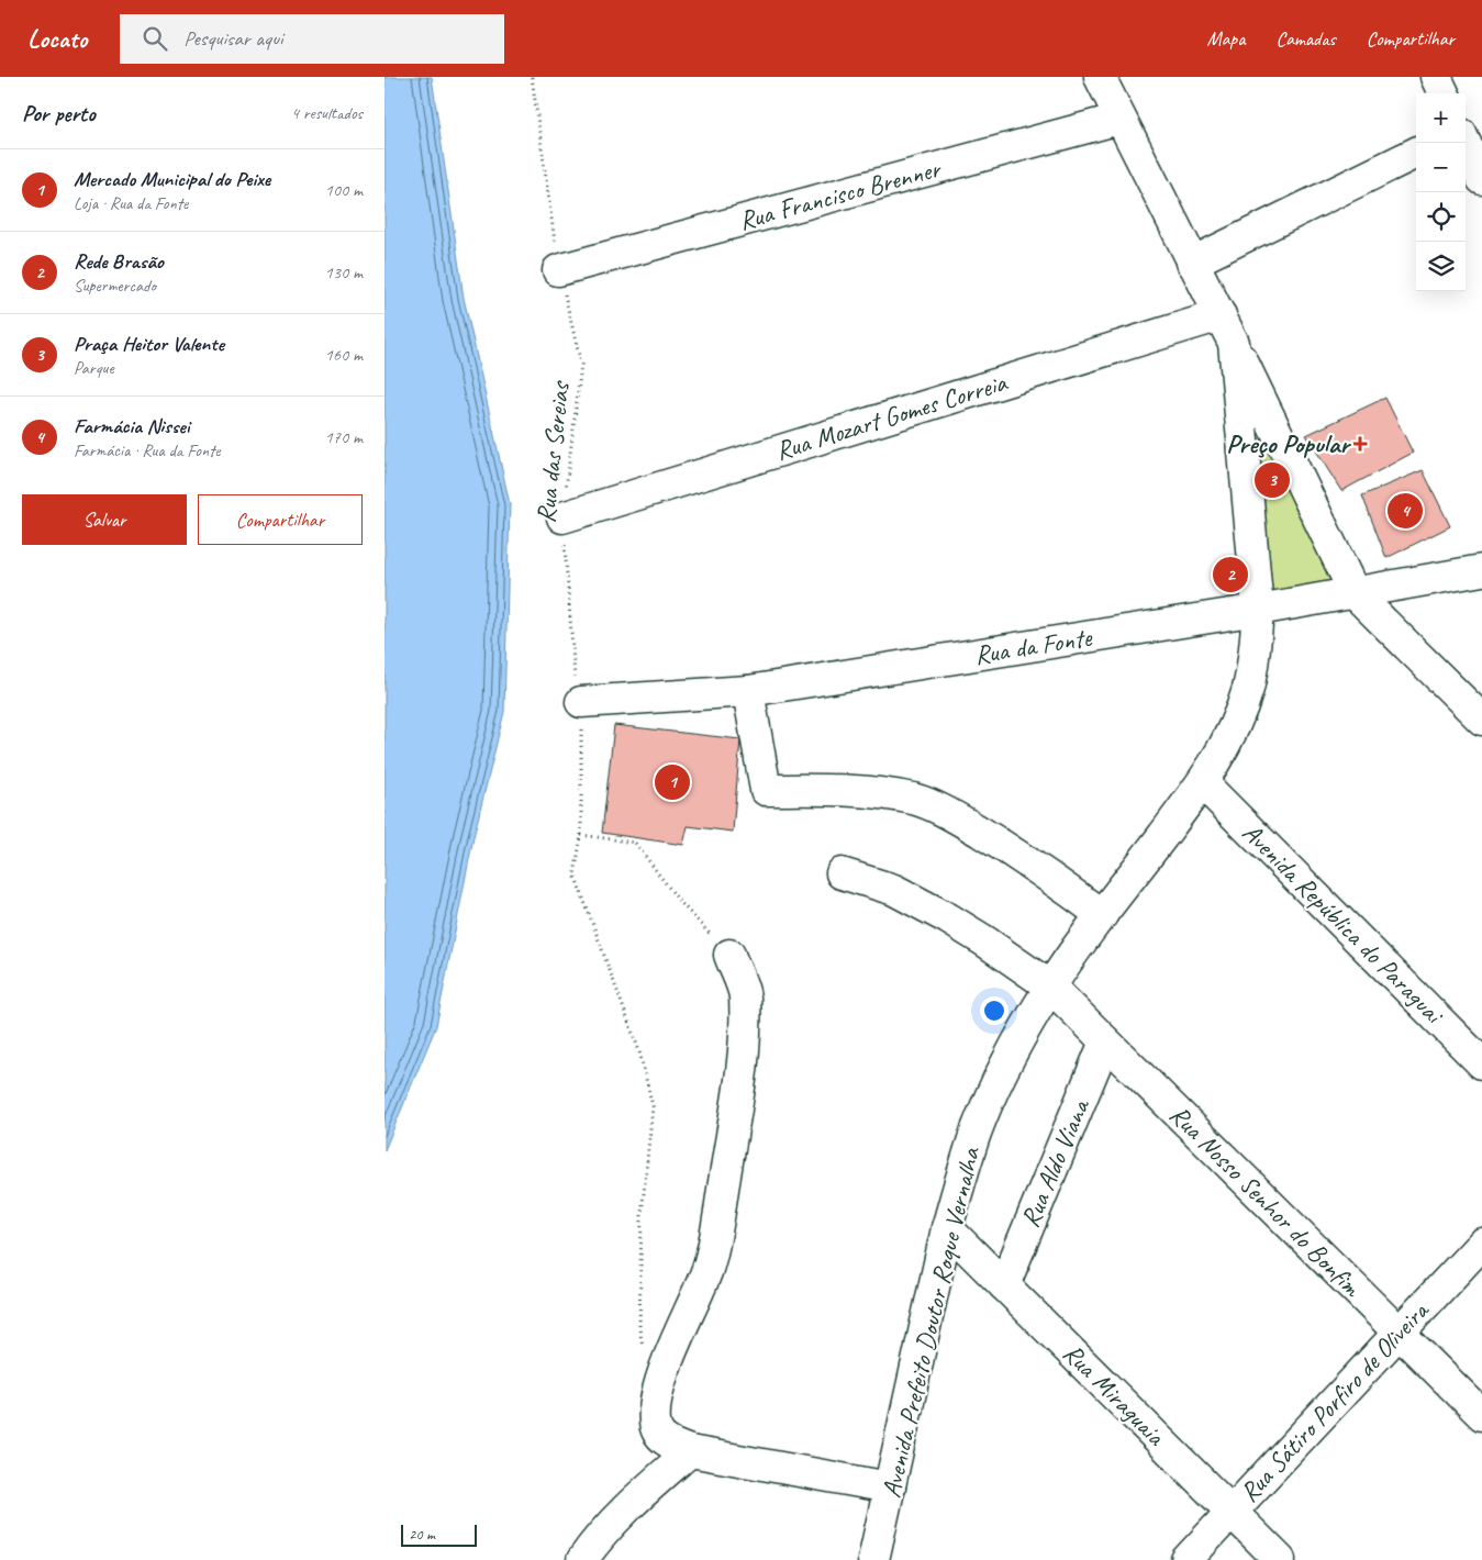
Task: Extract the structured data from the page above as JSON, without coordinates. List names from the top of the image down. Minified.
{"streets":{"street":["Rua Francisco Brenner","Rua Mozart Gomes Correia","Rua da Fonte","Avenida República do Paraguai","Rua Aldo Viana","Rua Nosso Senhor do Bonfim","Avenida Prefeito Doutor Roque Vernalha","Rua Miraguaia","Rua Sátiro Porfiro de Oliveira"],"path":["Rua das Sereias"]},"crossings":[["Rua Francisco Brenner","Rua das Sereias"],["Rua Francisco Brenner","Avenida Prefeito Doutor Roque Vernalha"],["Rua Mozart Gomes Correia","Rua das Sereias"],["Rua Mozart Gomes Correia","Avenida Prefeito Doutor Roque Vernalha"],["Rua das Sereias","Rua da Fonte"],["Rua da Fonte","Avenida Prefeito Doutor Roque Vernalha"],["Avenida República do Paraguai","Avenida Prefeito Doutor Roque Vernalha"],["Rua Aldo Viana","Rua Nosso Senhor do Bonfim"],["Rua Aldo Viana","Rua Miraguaia"],["Rua Nosso Senhor do Bonfim","Avenida Prefeito Doutor Roque Vernalha"],["Rua Nosso Senhor do Bonfim","Rua Sátiro Porfiro de Oliveira"],["Avenida Prefeito Doutor Roque Vernalha","Rua Miraguaia"],["Rua Miraguaia","Rua Sátiro Porfiro de Oliveira"]],"places":{"health":["Preço Popular"]},"scale_bar":"20 m","page":{"header":"Locato","search":"Pesquisar aqui","nav":["Mapa","Camadas","Compartilhar"],"heading":["Por perto","4 resultados"],"map_buttons":["+","−"],"list":[{"mark":"1","name":"Mercado Municipal do Peixe","note":"Loja · Rua da Fonte","value":"100 m"},{"mark":"2","name":"Rede Brasão","note":"Supermercado","value":"130 m"},{"mark":"3","name":"Praça Heitor Valente","note":"Parque","value":"160 m"},{"mark":"4","name":"Farmácia Nissei","note":"Farmácia · Rua da Fonte","value":"170 m"}],"pins":["3","4","2","1"],"buttons":["Salvar","Compartilhar"],"scale":"20 m"}}
